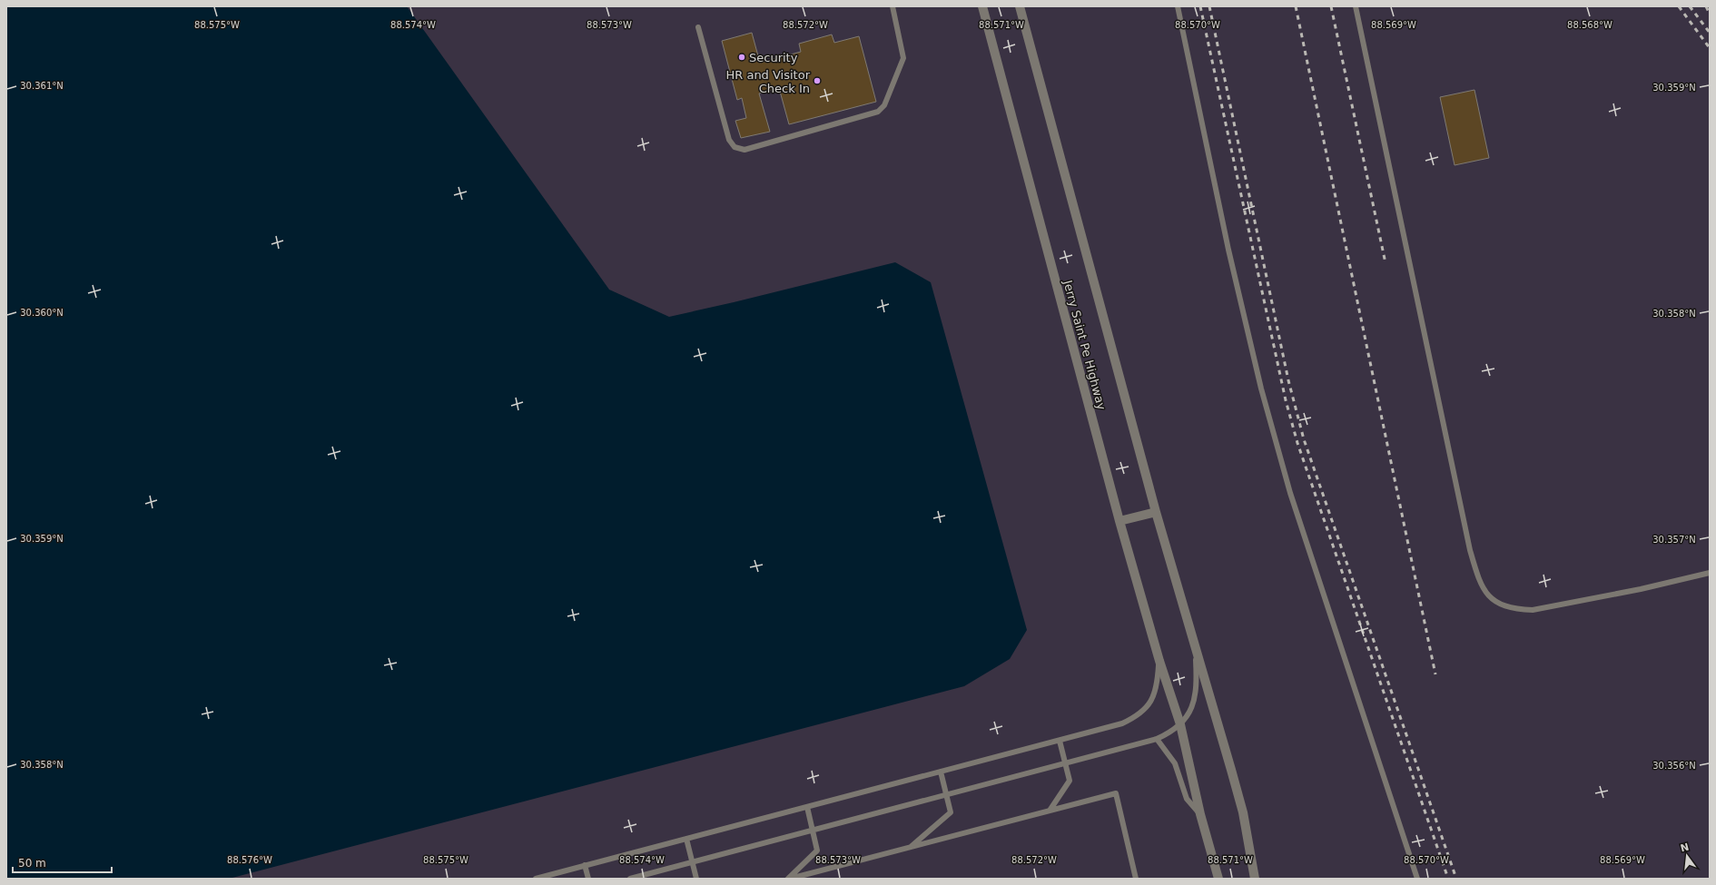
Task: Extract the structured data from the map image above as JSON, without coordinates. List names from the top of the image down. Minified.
{"streets":{"main road":["Jerry Saint Pe Highway"]},"places":["Security","HR and Visitor Check In"],"scale_bar":"50 m","north":"top","coordinates":["88.575°W","88.574°W","88.573°W","88.572°W","88.571°W","88.570°W","88.569°W","88.568°W","30.361°N","30.359°N","30.360°N","30.358°N","30.357°N","30.356°N","88.576°W"]}
